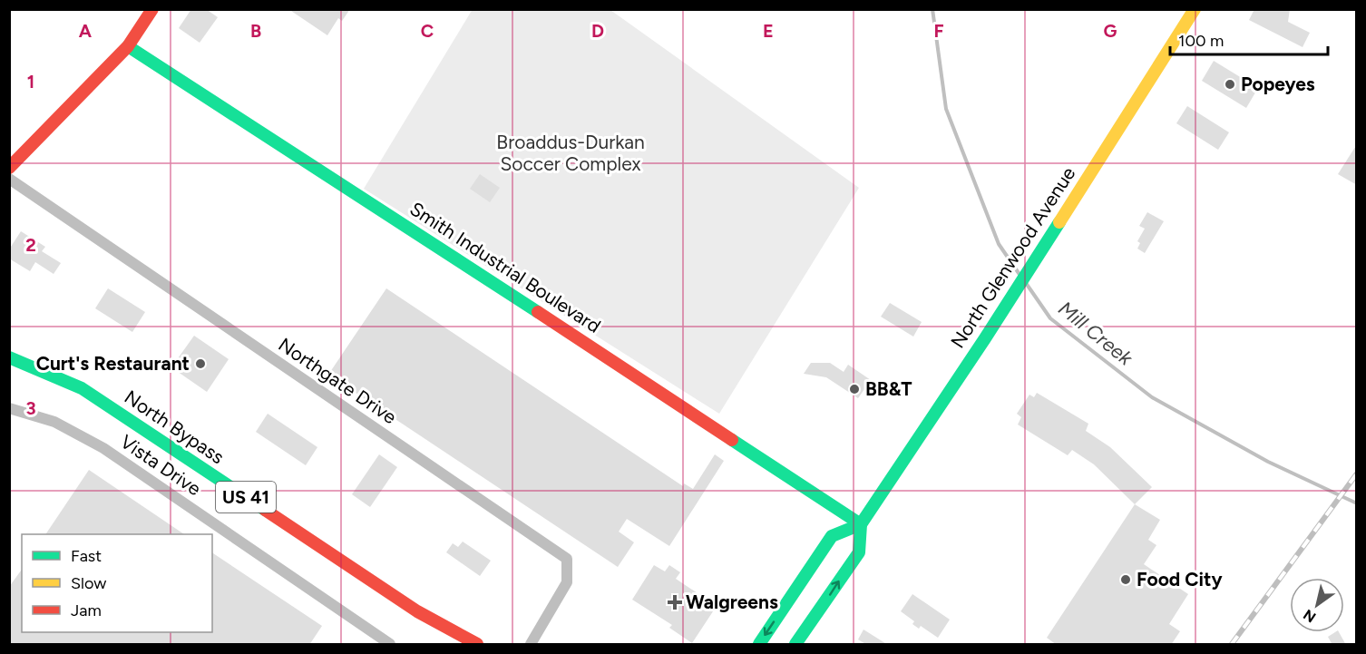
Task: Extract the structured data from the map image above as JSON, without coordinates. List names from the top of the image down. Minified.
{"streets":{"main road":["North Glenwood Avenue","Smith Industrial Boulevard","North Bypass","US 41"],"street":["Northgate Drive","Vista Drive"]},"crossings":[["North Glenwood Avenue","Smith Industrial Boulevard"]],"water":["Mill Creek"],"parks":["Broaddus-Durkan Soccer Complex"],"places":{"other":["Popeyes","Curt's Restaurant","BB&T","Food City"],"health":["Walgreens"]},"legend":["Fast","Slow","Jam"],"scale_bar":"100 m","north":"bottom left","grid":{"columns":["A","B","C","D","E","F","G"],"rows":["1","2","3"]}}
